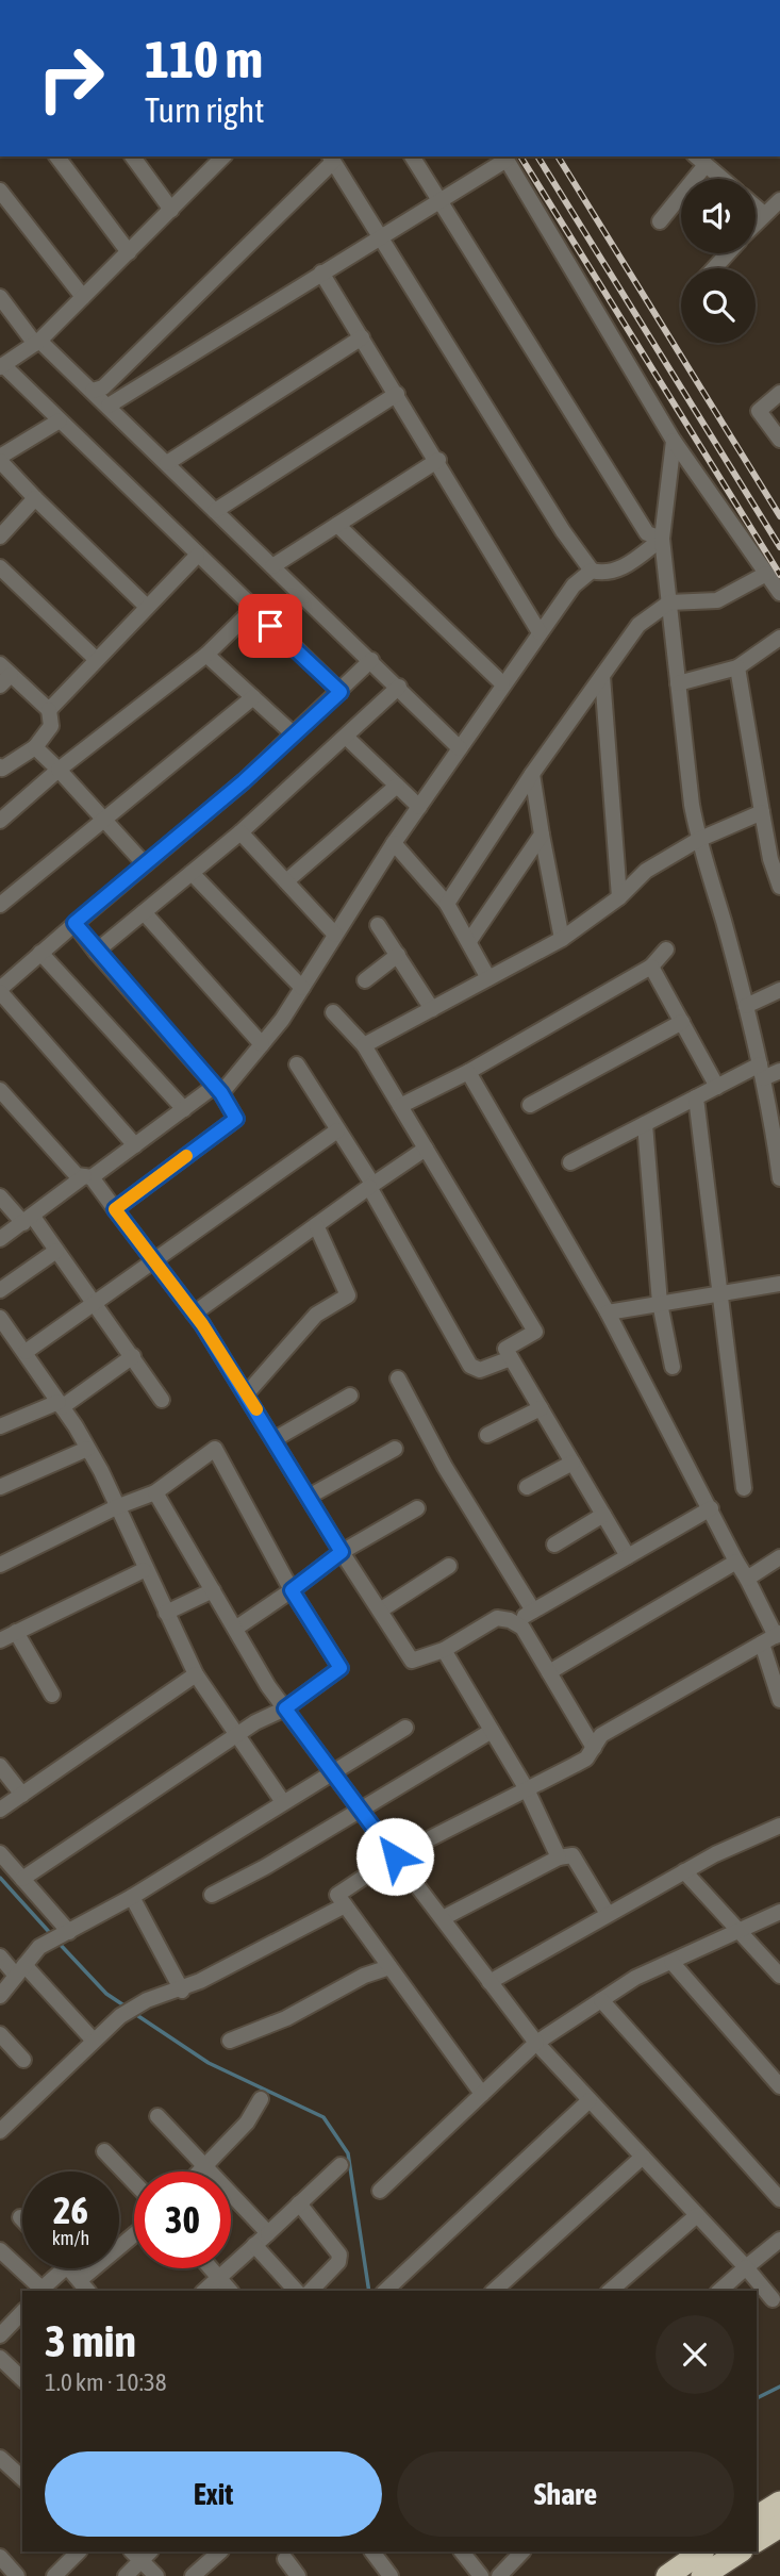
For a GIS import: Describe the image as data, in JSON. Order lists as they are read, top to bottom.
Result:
{
  "page": {
    "turn": ["110 m", "Turn right"],
    "speed": "26 km/h",
    "limit": "30",
    "heading": ["3 min", "1.0 km · 10:38"],
    "buttons": ["Exit", "Share"]
  }
}
